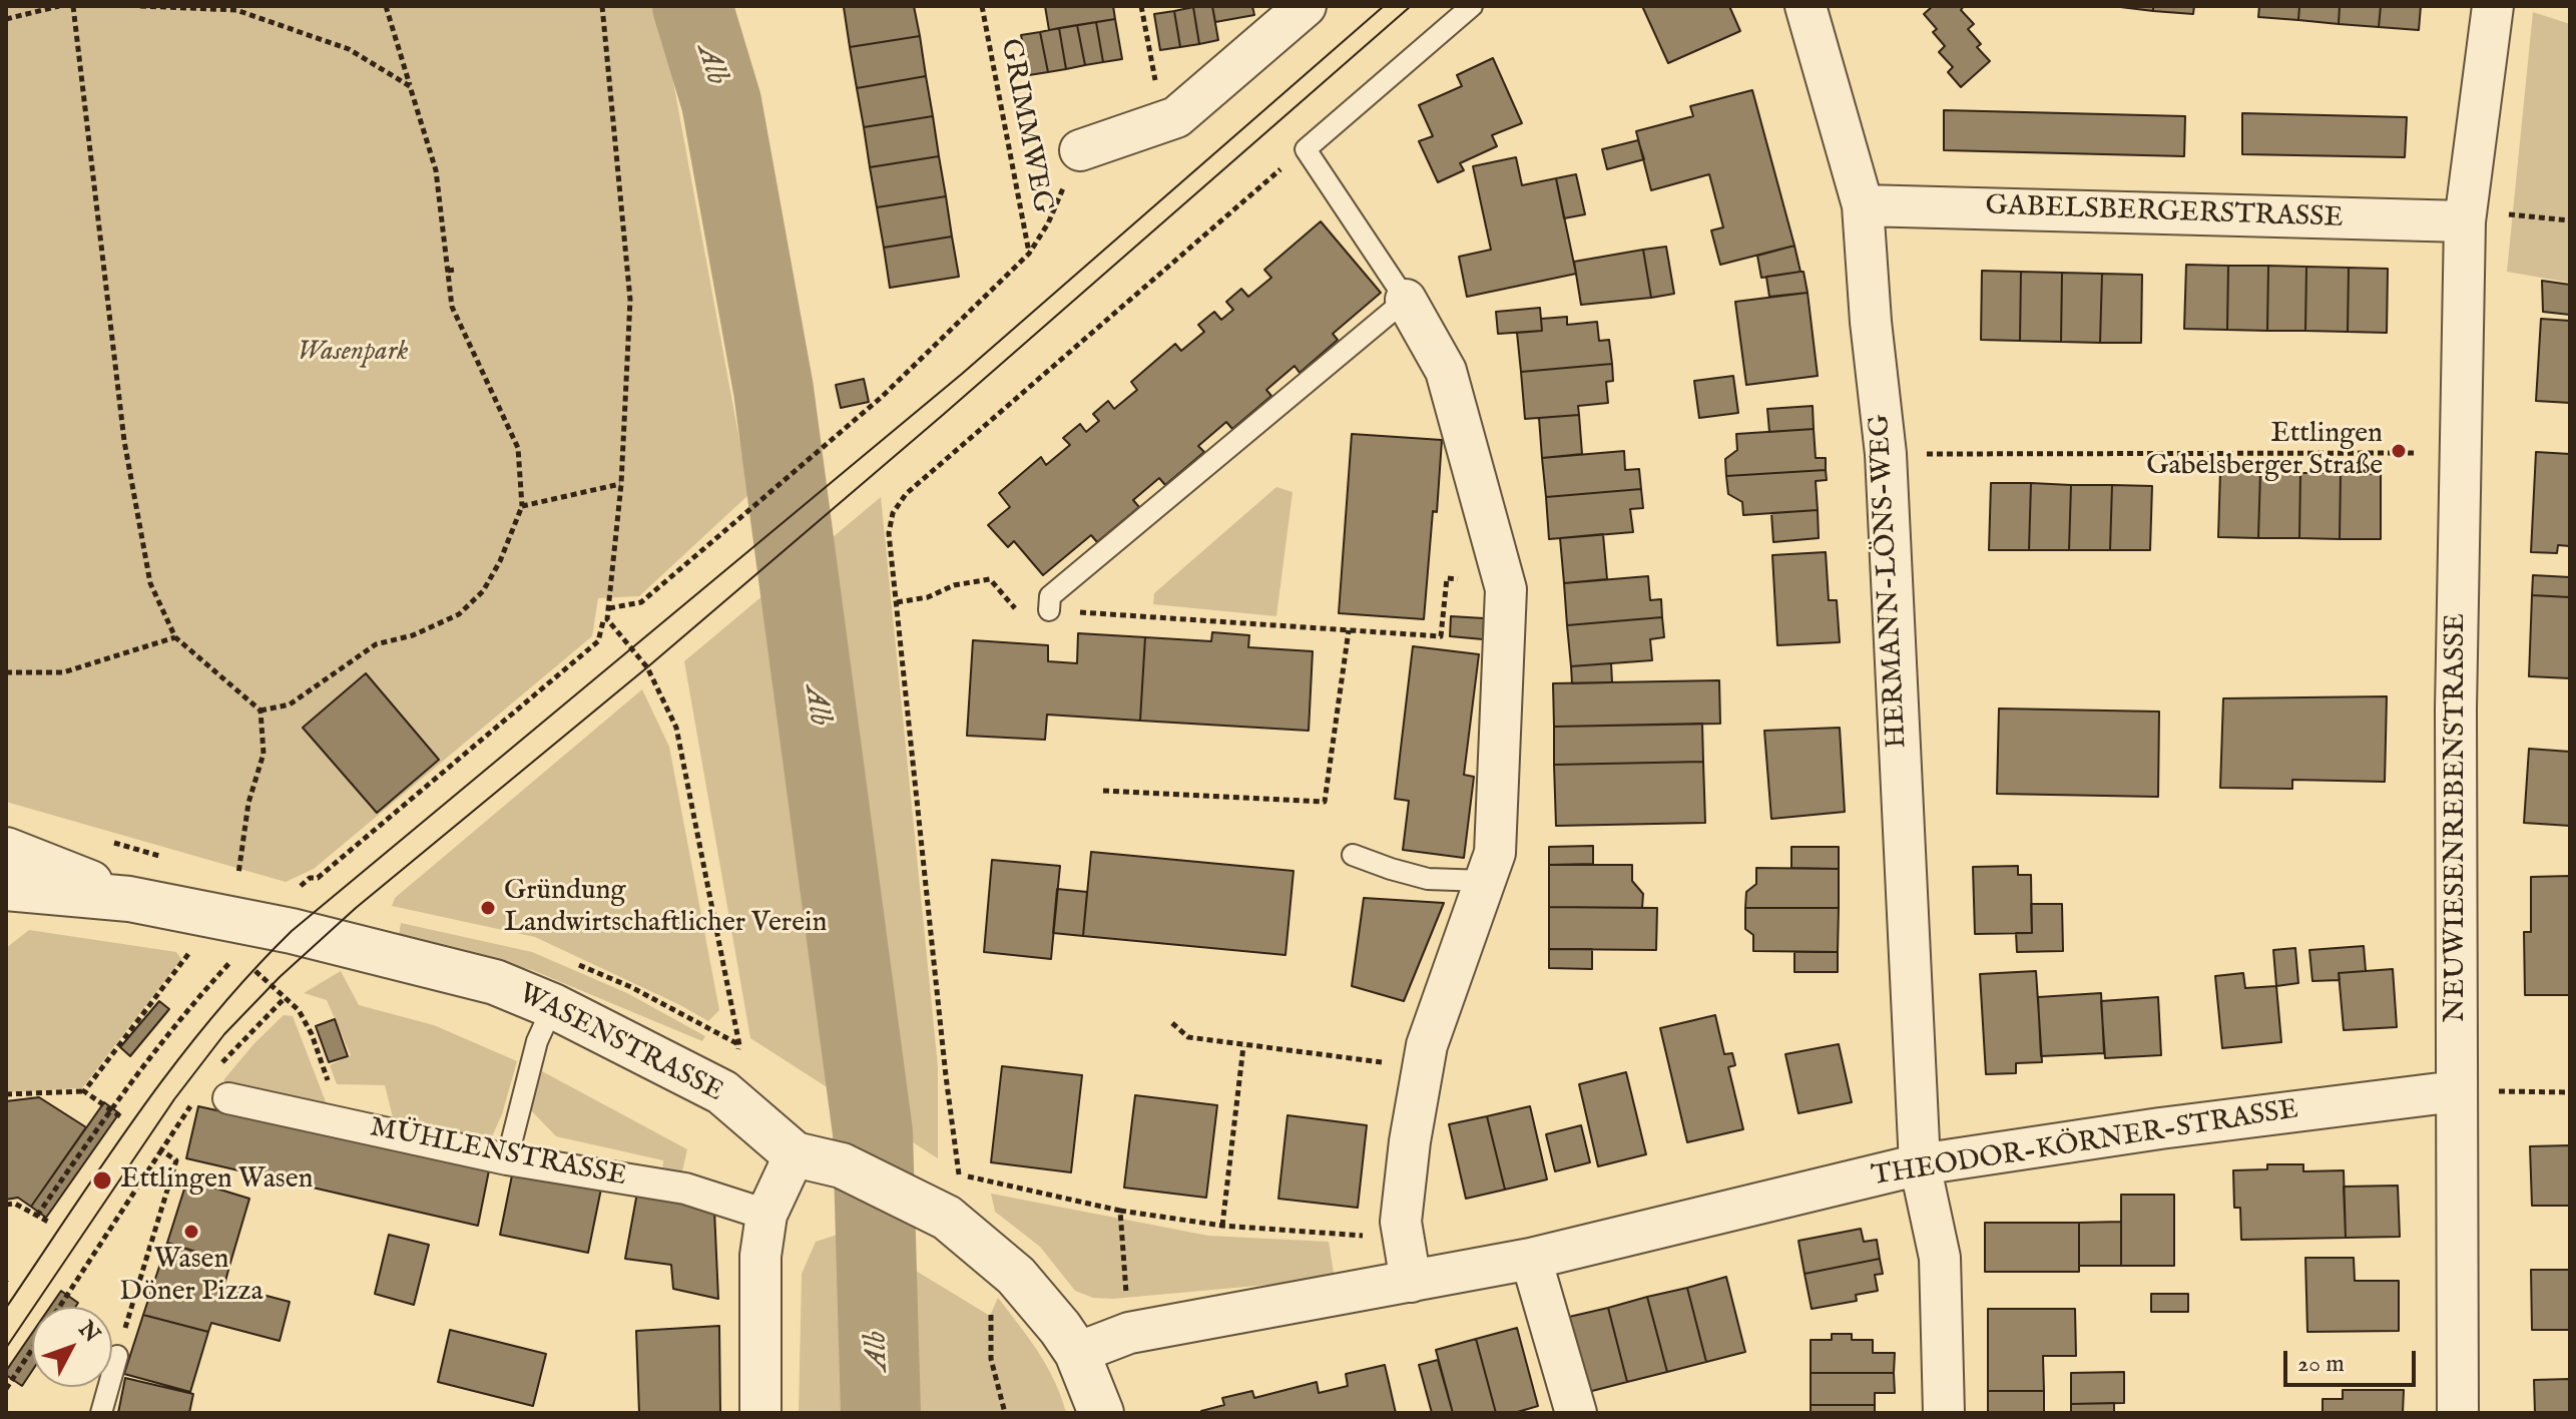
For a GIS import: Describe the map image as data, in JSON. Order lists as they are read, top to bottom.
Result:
{
  "streets": {
    "street": [
      "GABELSBERGERSTRASSE",
      "HERMANN-LÖNS-WEG",
      "NEUWIESENREBENSTRASSE",
      "WASENSTRASSE",
      "THEODOR-KÖRNER-STRASSE",
      "MÜHLENSTRASSE"
    ],
    "path": ["GRIMMWEG"]
  },
  "crossings": [
    ["GABELSBERGERSTRASSE", "HERMANN-LÖNS-WEG"],
    ["GABELSBERGERSTRASSE", "NEUWIESENREBENSTRASSE"],
    ["HERMANN-LÖNS-WEG", "THEODOR-KÖRNER-STRASSE"],
    ["NEUWIESENREBENSTRASSE", "THEODOR-KÖRNER-STRASSE"],
    ["WASENSTRASSE", "THEODOR-KÖRNER-STRASSE"]
  ],
  "water": ["Alb"],
  "parks": ["Wasenpark"],
  "places": [
    "Ettlingen Gabelsberger Straße",
    "Gründung Landwirtschaftlicher Verein",
    "Ettlingen Wasen",
    "Wasen Döner Pizza"
  ],
  "scale_bar": "20 m",
  "north": "top right"
}
